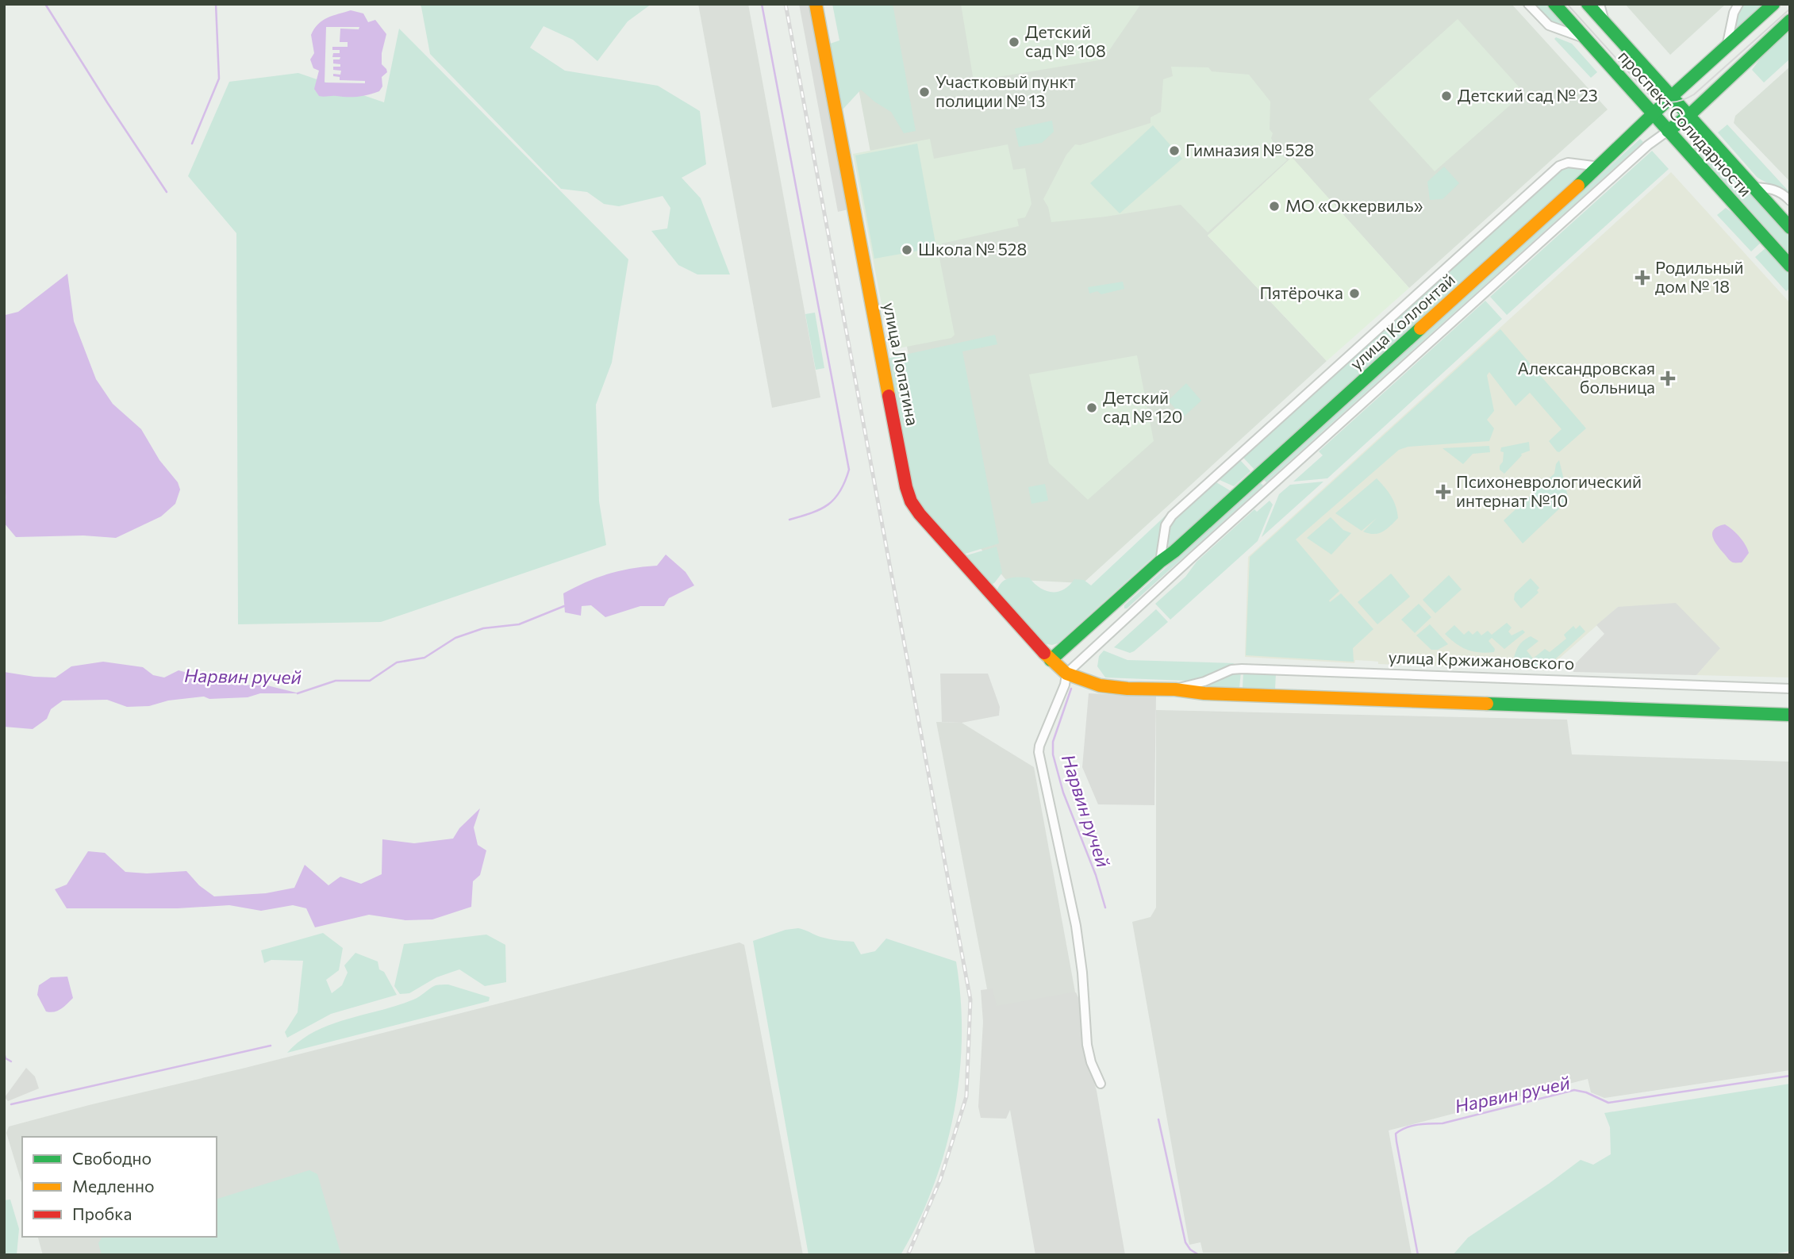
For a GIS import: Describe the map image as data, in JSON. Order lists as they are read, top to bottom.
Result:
{
  "streets": {
    "street": [
      "проспект Солидарности",
      "улица Коллонтай",
      "улица Лопатина",
      "улица Кржижановского"
    ]
  },
  "crossings": [
    ["проспект Солидарности", "улица Коллонтай"],
    ["улица Коллонтай", "улица Лопатина"]
  ],
  "water": ["Нарвин ручей"],
  "places": {
    "other": [
      "Детский сад № 108",
      "Участковый пункт полиции № 13",
      "Детский сад № 23",
      "Гимназия № 528",
      "МО «Оккервиль»",
      "Школа № 528",
      "Пятёрочка",
      "Детский сад № 120"
    ],
    "health": ["Родильный дом № 18", "Александровская больница", "Психоневрологический интернат №10"]
  },
  "legend": ["Свободно", "Медленно", "Пробка"]
}
